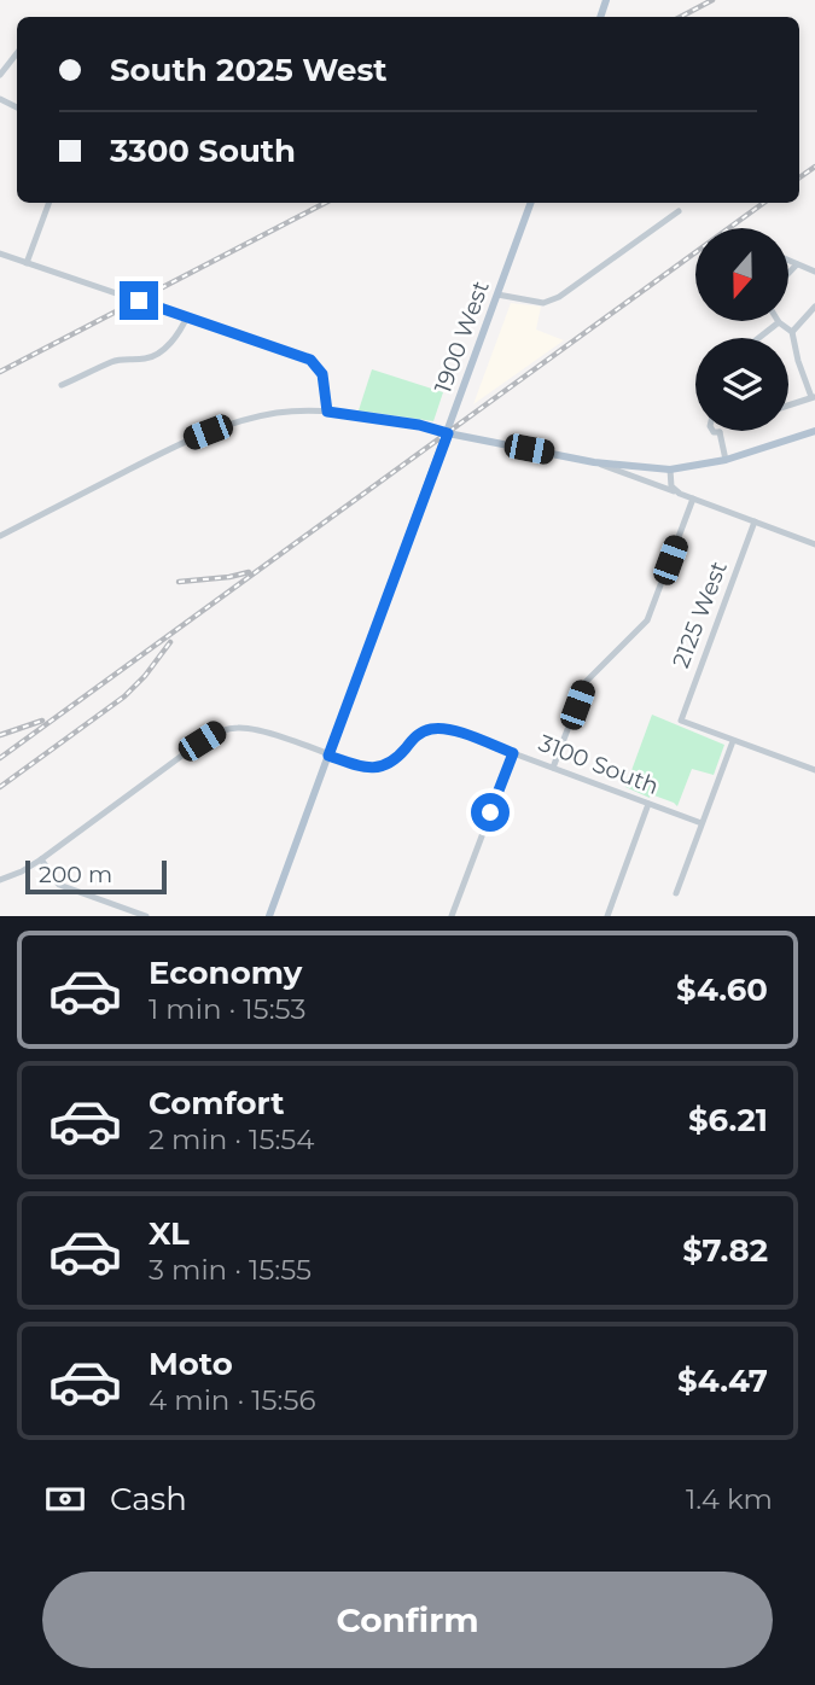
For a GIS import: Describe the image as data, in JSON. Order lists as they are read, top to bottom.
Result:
{
  "streets": {
    "main road": ["1900 West"],
    "street": ["2125 West", "3100 South"]
  },
  "crossings": [
    ["1900 West", "3100 South"]
  ],
  "scale_bar": "200 m",
  "north": "bottom",
  "page": {
    "banner": ["South 2025 West", "3300 South"],
    "scale": "200 m",
    "list": [
      {
        "name": "Economy",
        "note": "1 min · 15:53",
        "value": "$4.60"
      },
      {
        "name": "Comfort",
        "note": "2 min · 15:54",
        "value": "$6.21"
      },
      {
        "name": "XL",
        "note": "3 min · 15:55",
        "value": "$7.82"
      },
      {
        "name": "Moto",
        "note": "4 min · 15:56",
        "value": "$4.47"
      }
    ],
    "pay": ["Cash", "1.4 km"],
    "buttons": "Confirm"
  }
}
